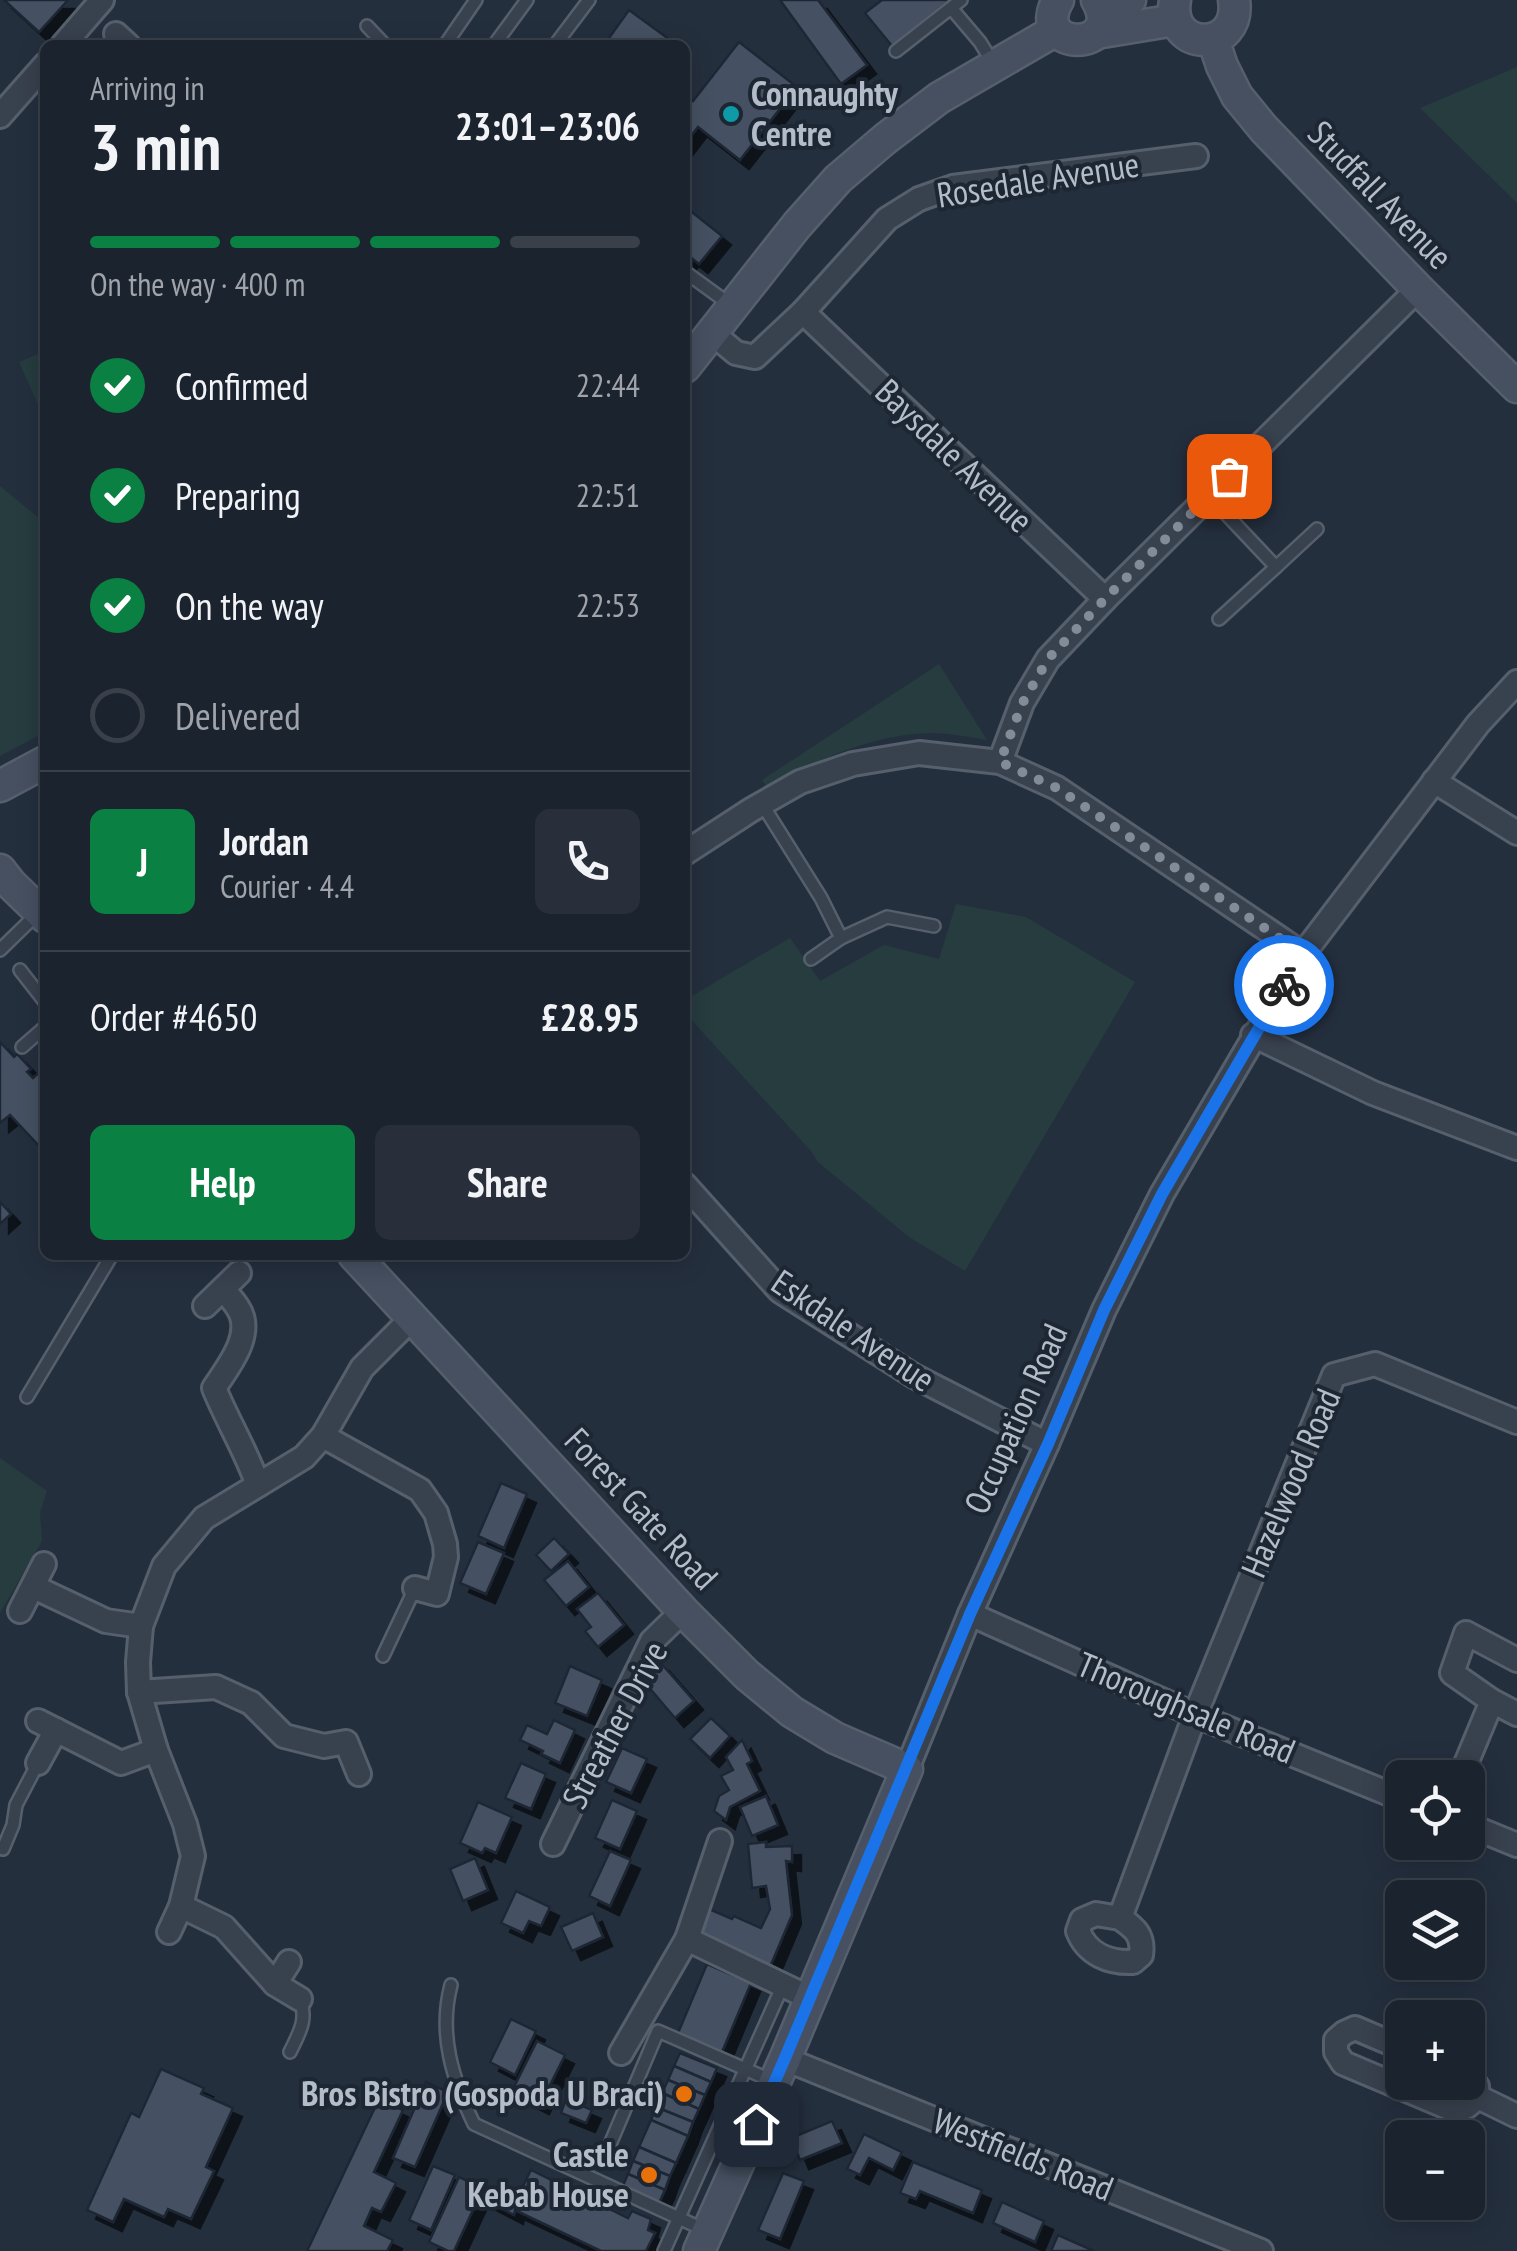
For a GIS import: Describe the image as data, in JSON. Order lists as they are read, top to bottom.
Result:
{
  "streets": {
    "street": [
      "Rosedale Avenue",
      "Studfall Avenue",
      "Baysdale Avenue",
      "Eskdale Avenue",
      "Occupation Road",
      "Hazelwood Road",
      "Forest Gate Road",
      "Thoroughsale Road",
      "Streather Drive",
      "Westfields Road"
    ]
  },
  "crossings": [
    ["Rosedale Avenue", "Baysdale Avenue"],
    ["Eskdale Avenue", "Occupation Road"],
    ["Occupation Road", "Forest Gate Road"],
    ["Occupation Road", "Thoroughsale Road"],
    ["Occupation Road", "Westfields Road"],
    ["Hazelwood Road", "Thoroughsale Road"],
    ["Forest Gate Road", "Streather Drive"]
  ],
  "places": ["Connaughty Centre", "Bros Bistro (Gospoda U Braci)", "Castle Kebab House"],
  "page": {
    "heading": ["3 min", "Arriving in", "23:01–23:06"],
    "panel": [
      "Jordan",
      "Courier · 4.4",
      "Order #4650",
      "£28.95"
    ],
    "bar": "On the way · 400 m",
    "list": [
      ["Confirmed", "22:44"],
      ["Preparing", "22:51"],
      ["On the way", "22:53"],
      "Delivered"
    ],
    "round": "J",
    "buttons": ["Help", "Share"],
    "map_buttons": ["+", "−"]
  }
}
